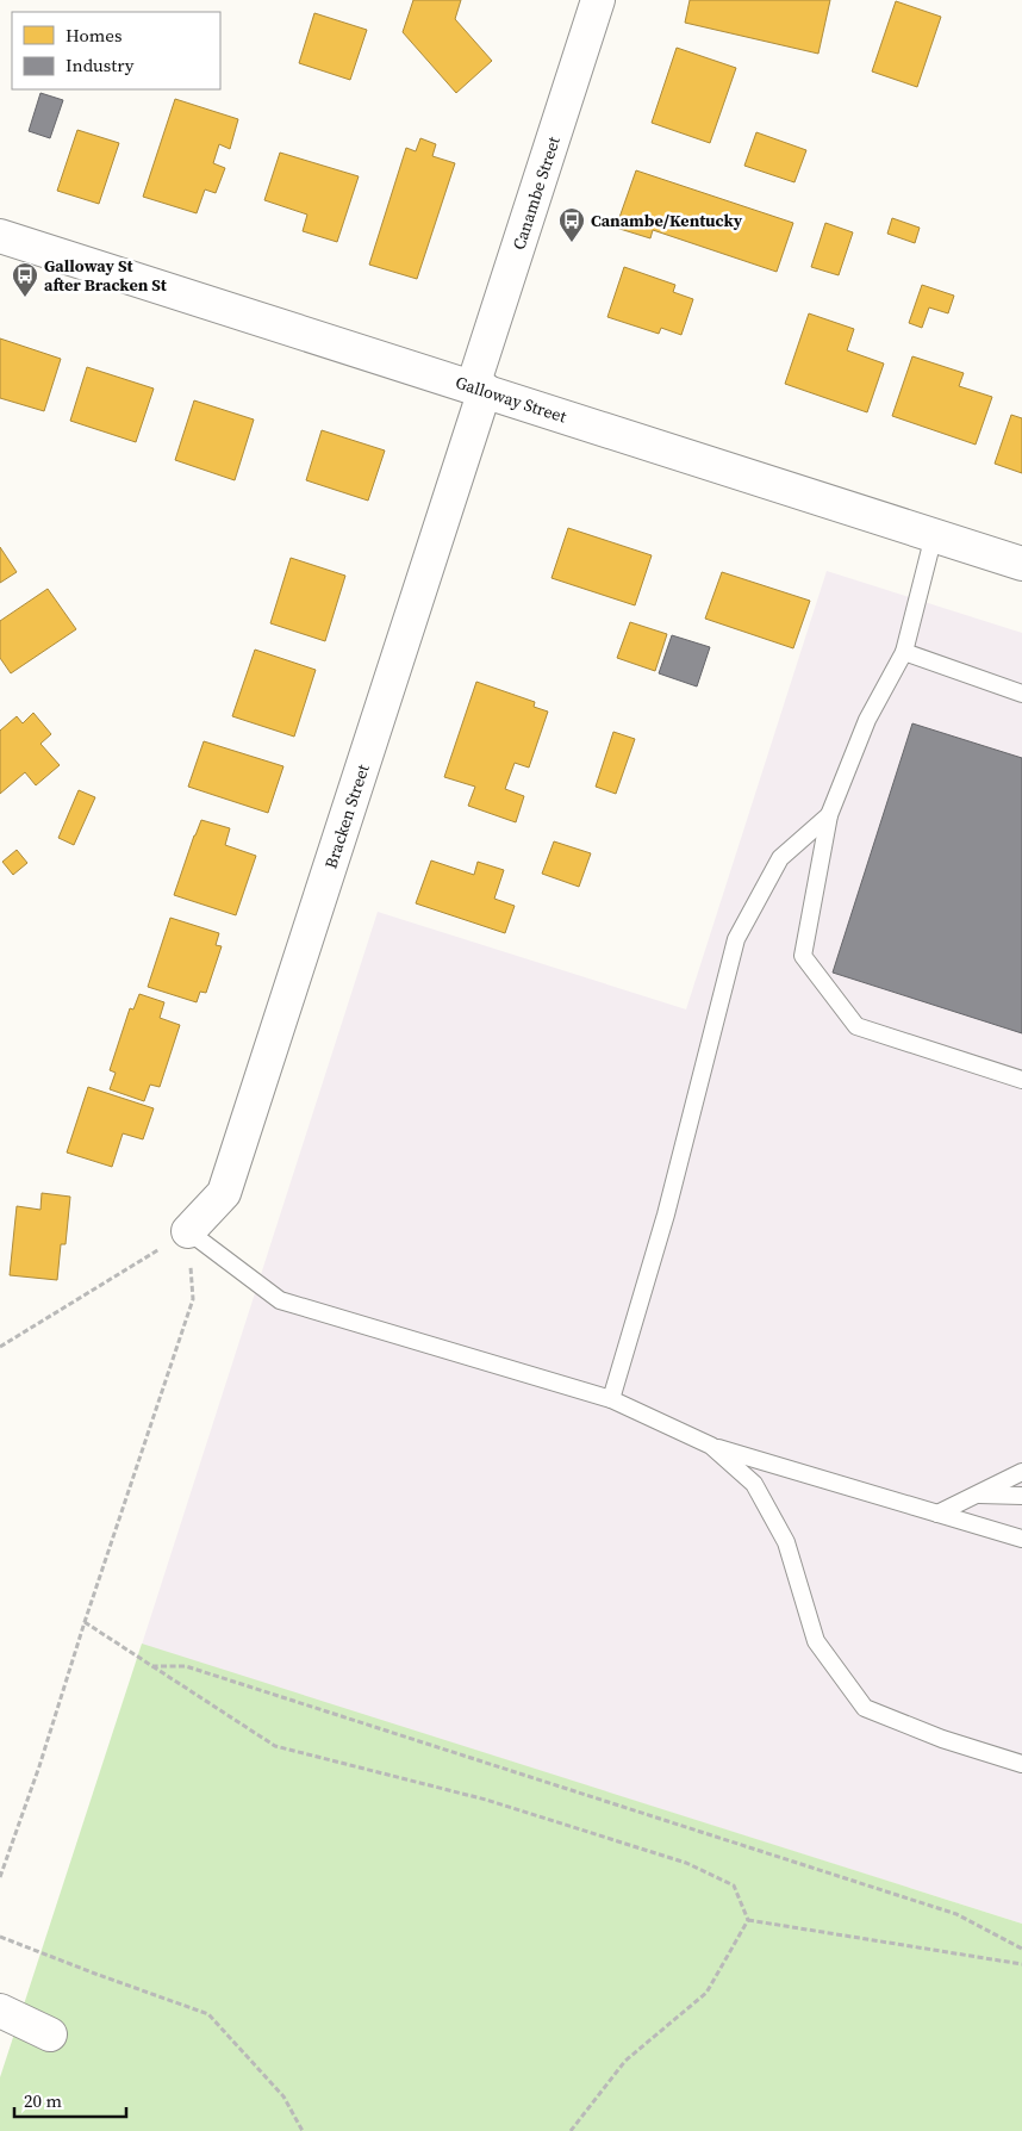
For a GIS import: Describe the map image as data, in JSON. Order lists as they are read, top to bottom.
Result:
{
  "streets": {
    "street": ["Canambe Street", "Galloway Street", "Bracken Street"]
  },
  "crossings": [
    ["Canambe Street", "Galloway Street"],
    ["Canambe Street", "Bracken Street"],
    ["Galloway Street", "Bracken Street"]
  ],
  "places": {
    "bus stop": ["Canambe/Kentucky", "Galloway St after Bracken St"]
  },
  "legend": ["Homes", "Industry"],
  "scale_bar": "20 m"
}
